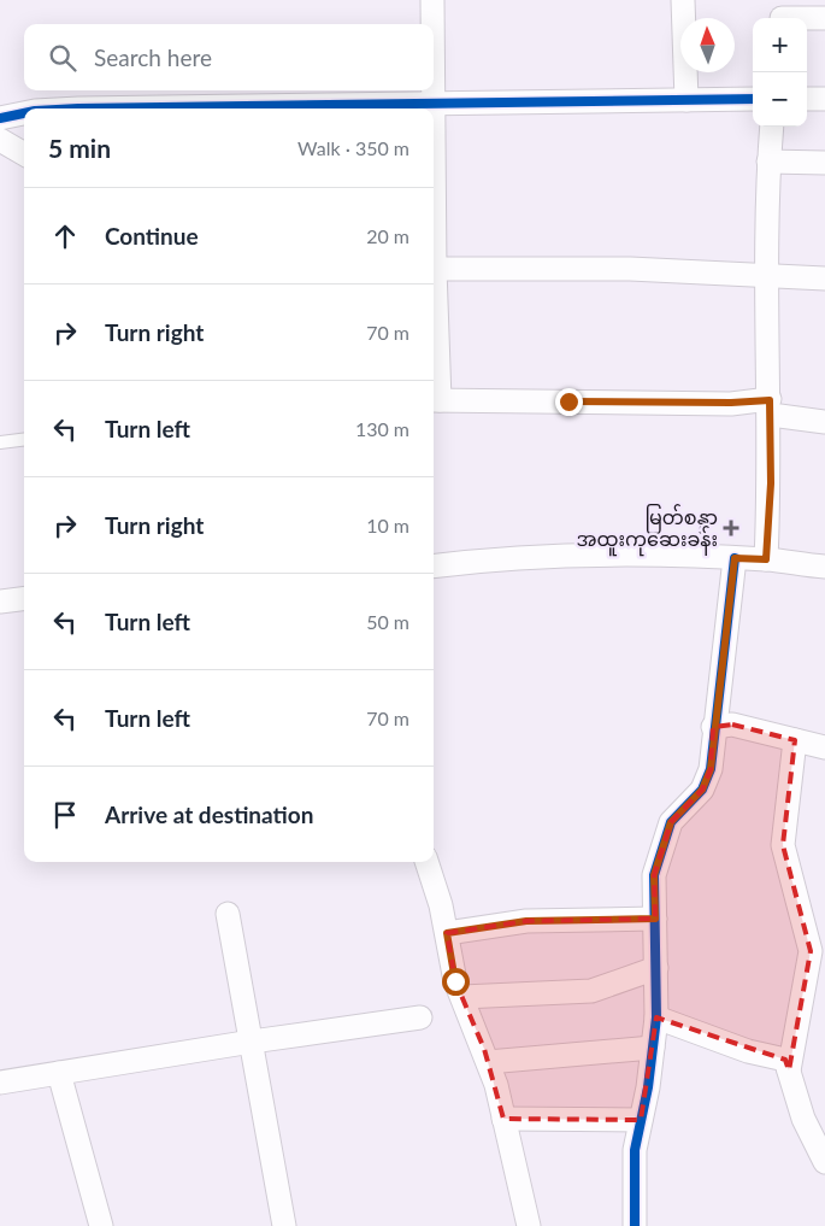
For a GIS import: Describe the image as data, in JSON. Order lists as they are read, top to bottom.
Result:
{
  "places": {
    "health": ["မြတ်စန္ဒာ အထူးကုဆေးခန်း"]
  },
  "north": "top",
  "page": {
    "map_buttons": ["+", "−"],
    "search": "Search here",
    "heading": ["5 min", "Walk · 350 m"],
    "list": [
      ["Continue", "20 m"],
      ["Turn right", "70 m"],
      ["Turn left", "130 m"],
      ["Turn right", "10 m"],
      ["Turn left", "50 m"],
      ["Turn left", "70 m"],
      "Arrive at destination"
    ]
  }
}
